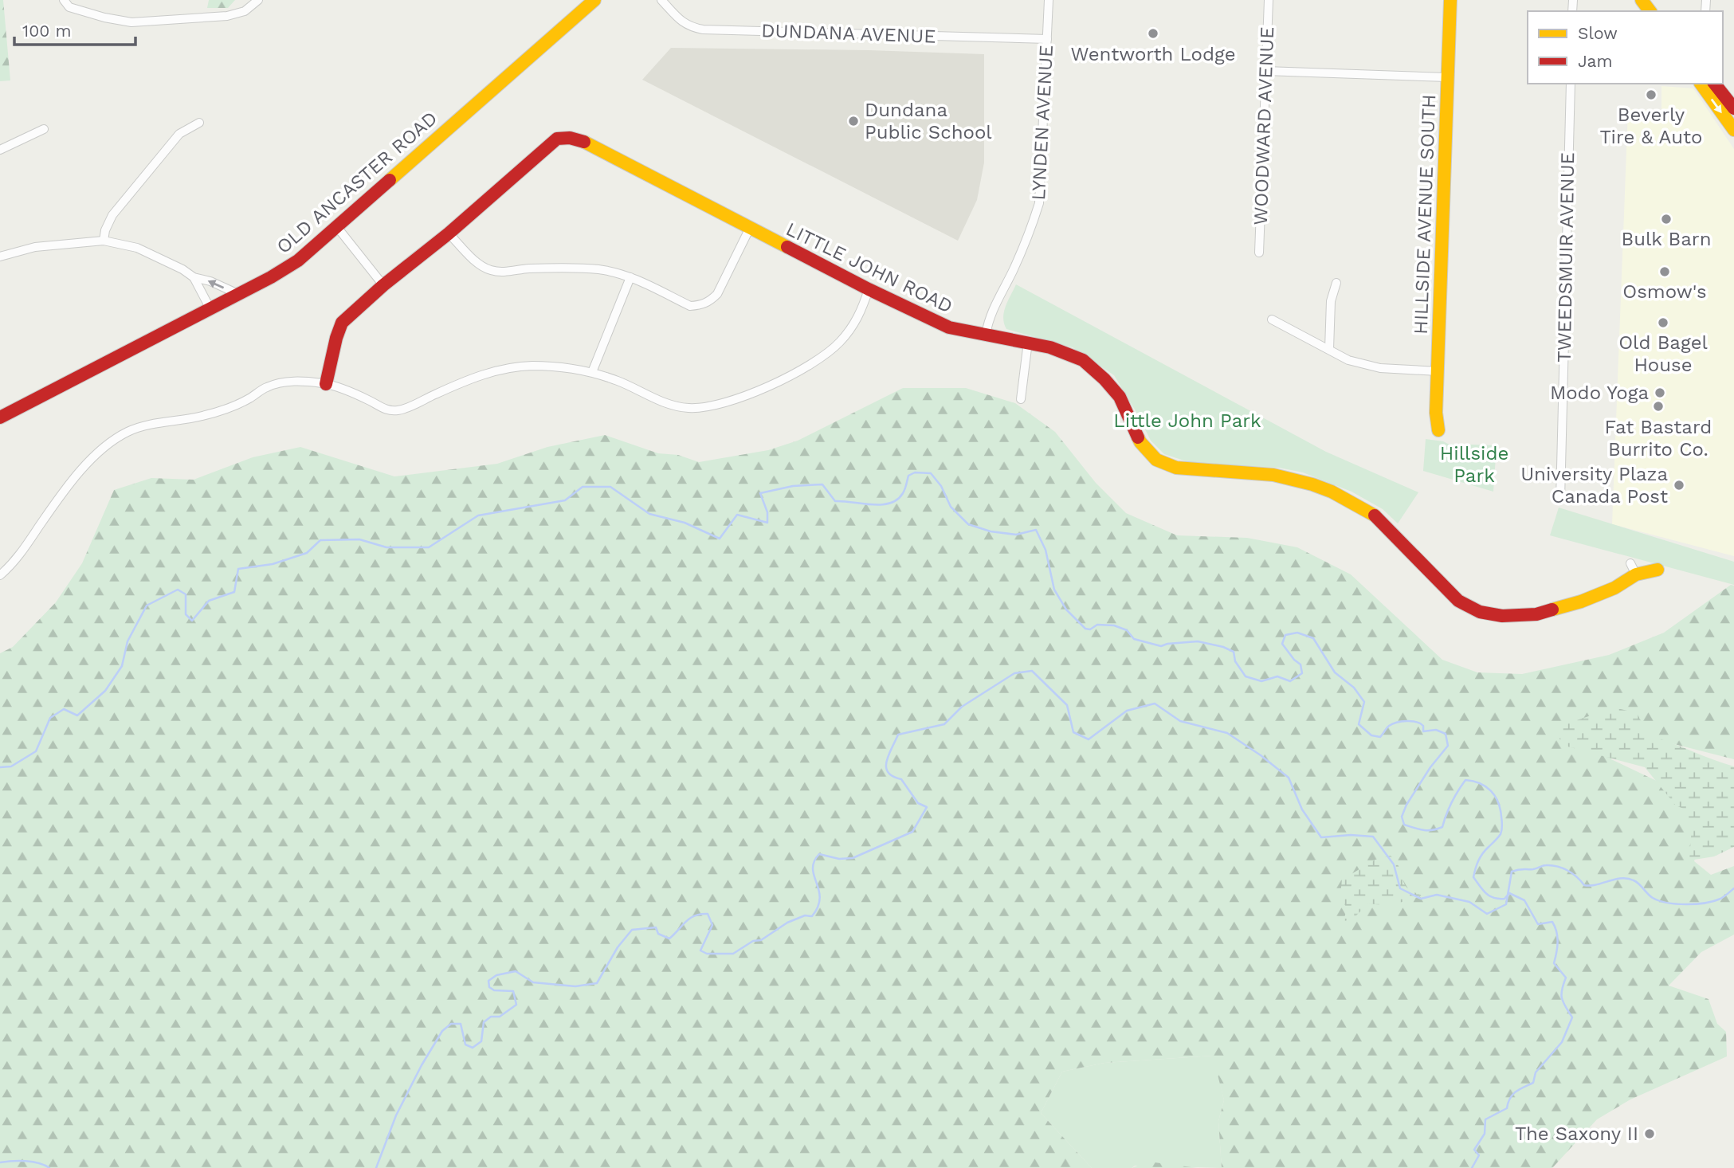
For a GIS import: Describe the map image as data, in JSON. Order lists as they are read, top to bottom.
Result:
{
  "streets": {
    "street": [
      "DUNDANA AVENUE",
      "LYNDEN AVENUE",
      "WOODWARD AVENUE",
      "OLD ANCASTER ROAD",
      "HILLSIDE AVENUE SOUTH",
      "TWEEDSMUIR AVENUE",
      "LITTLE JOHN ROAD"
    ]
  },
  "crossings": [
    ["DUNDANA AVENUE", "LYNDEN AVENUE"],
    ["LYNDEN AVENUE", "LITTLE JOHN ROAD"]
  ],
  "parks": ["Little John Park", "Hillside Park"],
  "places": [
    "Wentworth Lodge",
    "Beverly Tire & Auto",
    "Dundana Public School",
    "Bulk Barn",
    "Osmow's",
    "Old Bagel House",
    "Modo Yoga",
    "Fat Bastard Burrito Co.",
    "University Plaza Canada Post",
    "The Saxony II"
  ],
  "legend": ["Slow", "Jam"],
  "scale_bar": "100 m"
}
